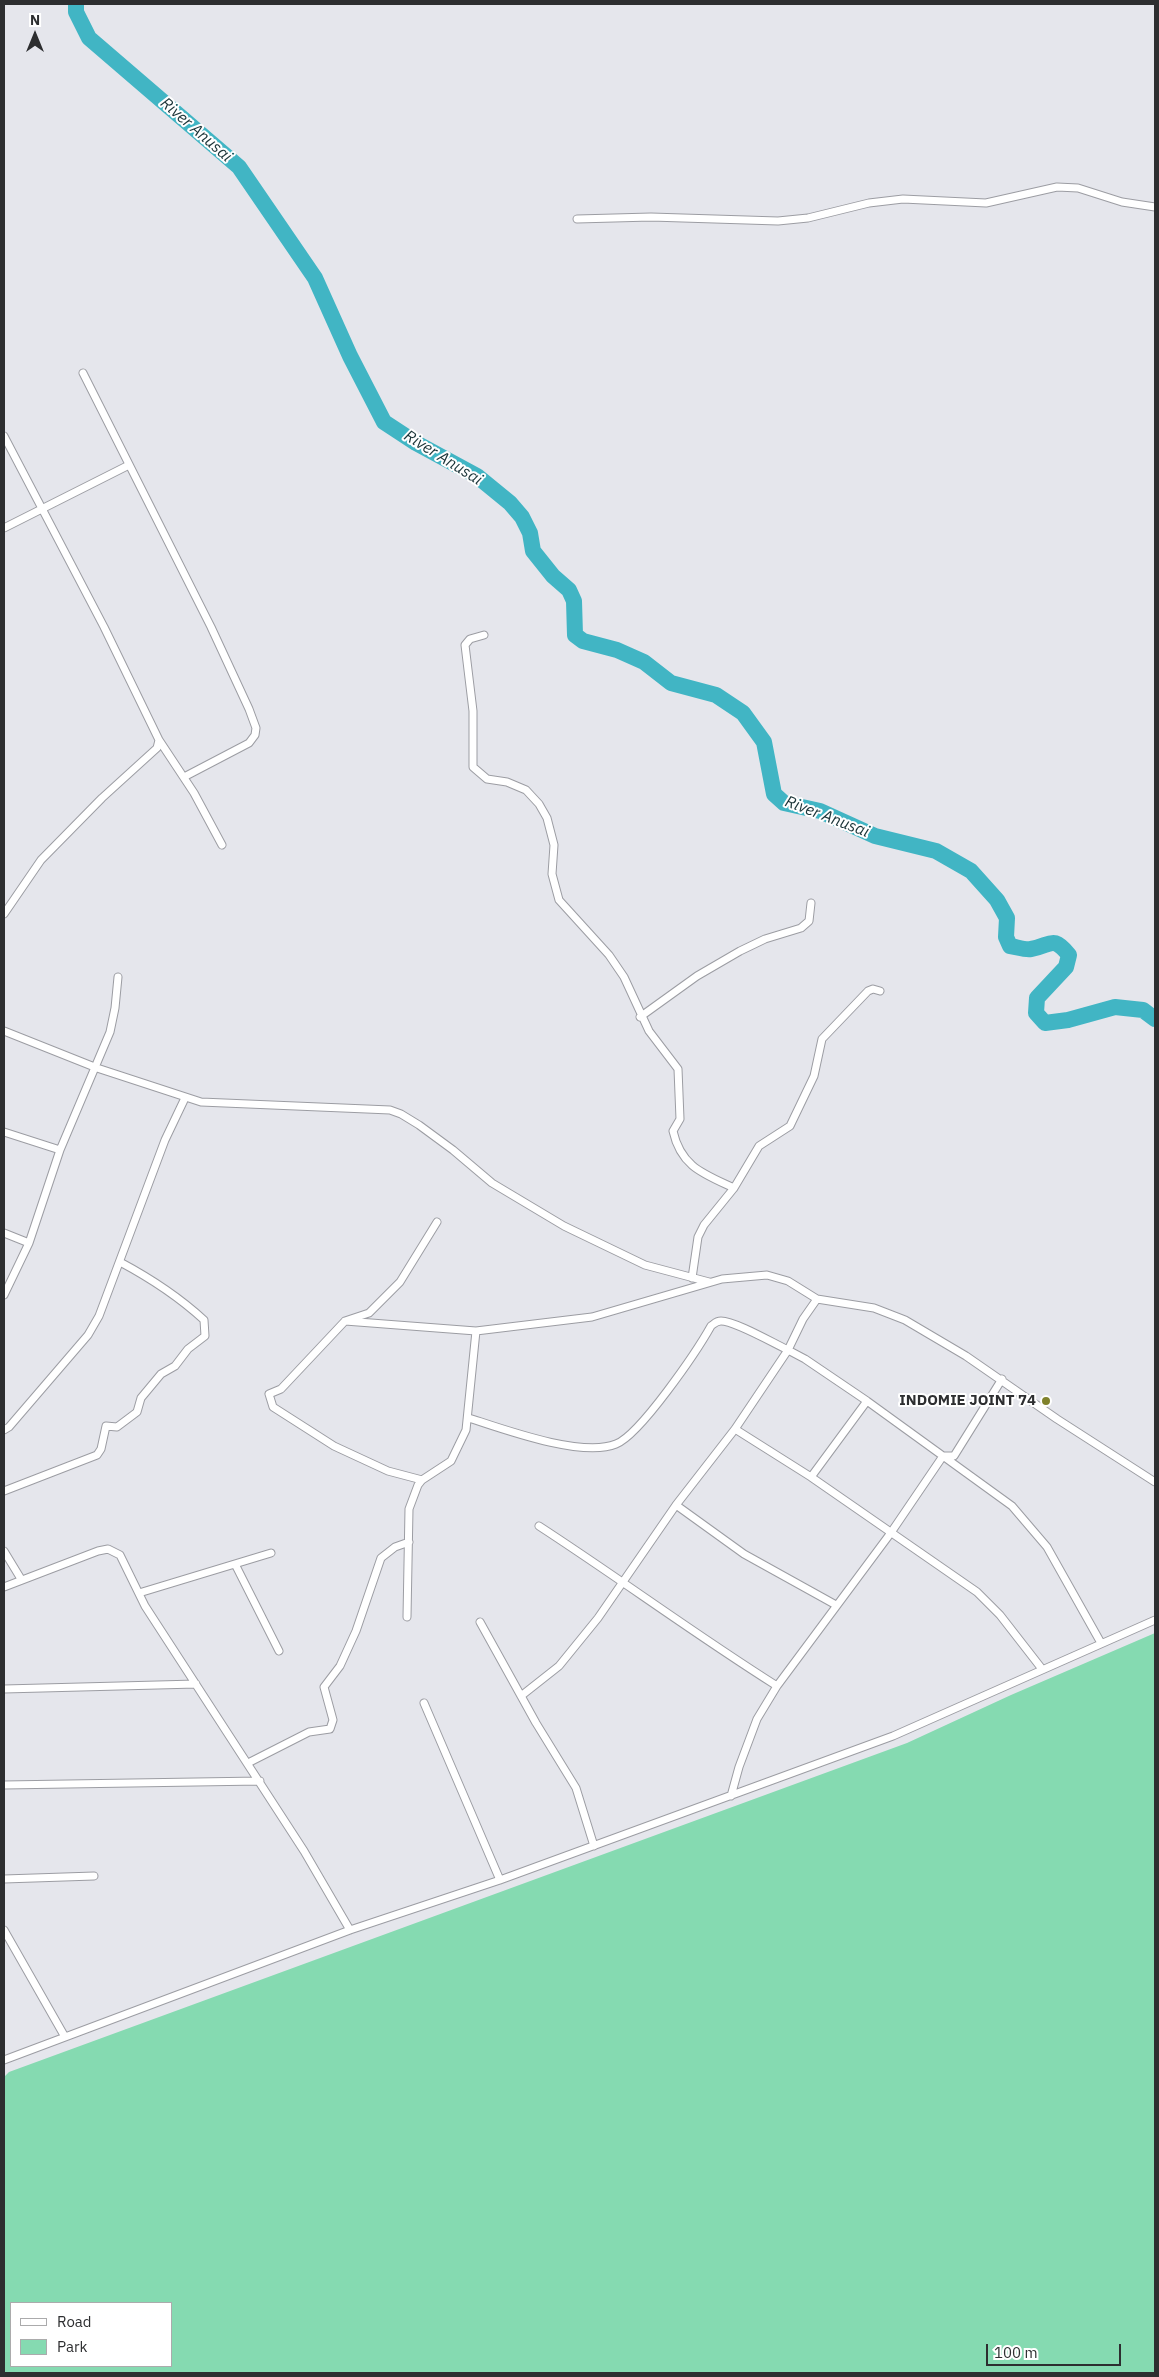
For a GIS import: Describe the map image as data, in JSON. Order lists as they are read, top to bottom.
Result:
{
  "water": ["River Anusai"],
  "places": ["INDOMIE JOINT 74"],
  "legend": ["Road", "Park"],
  "scale_bar": "100 m",
  "north": "top"
}
